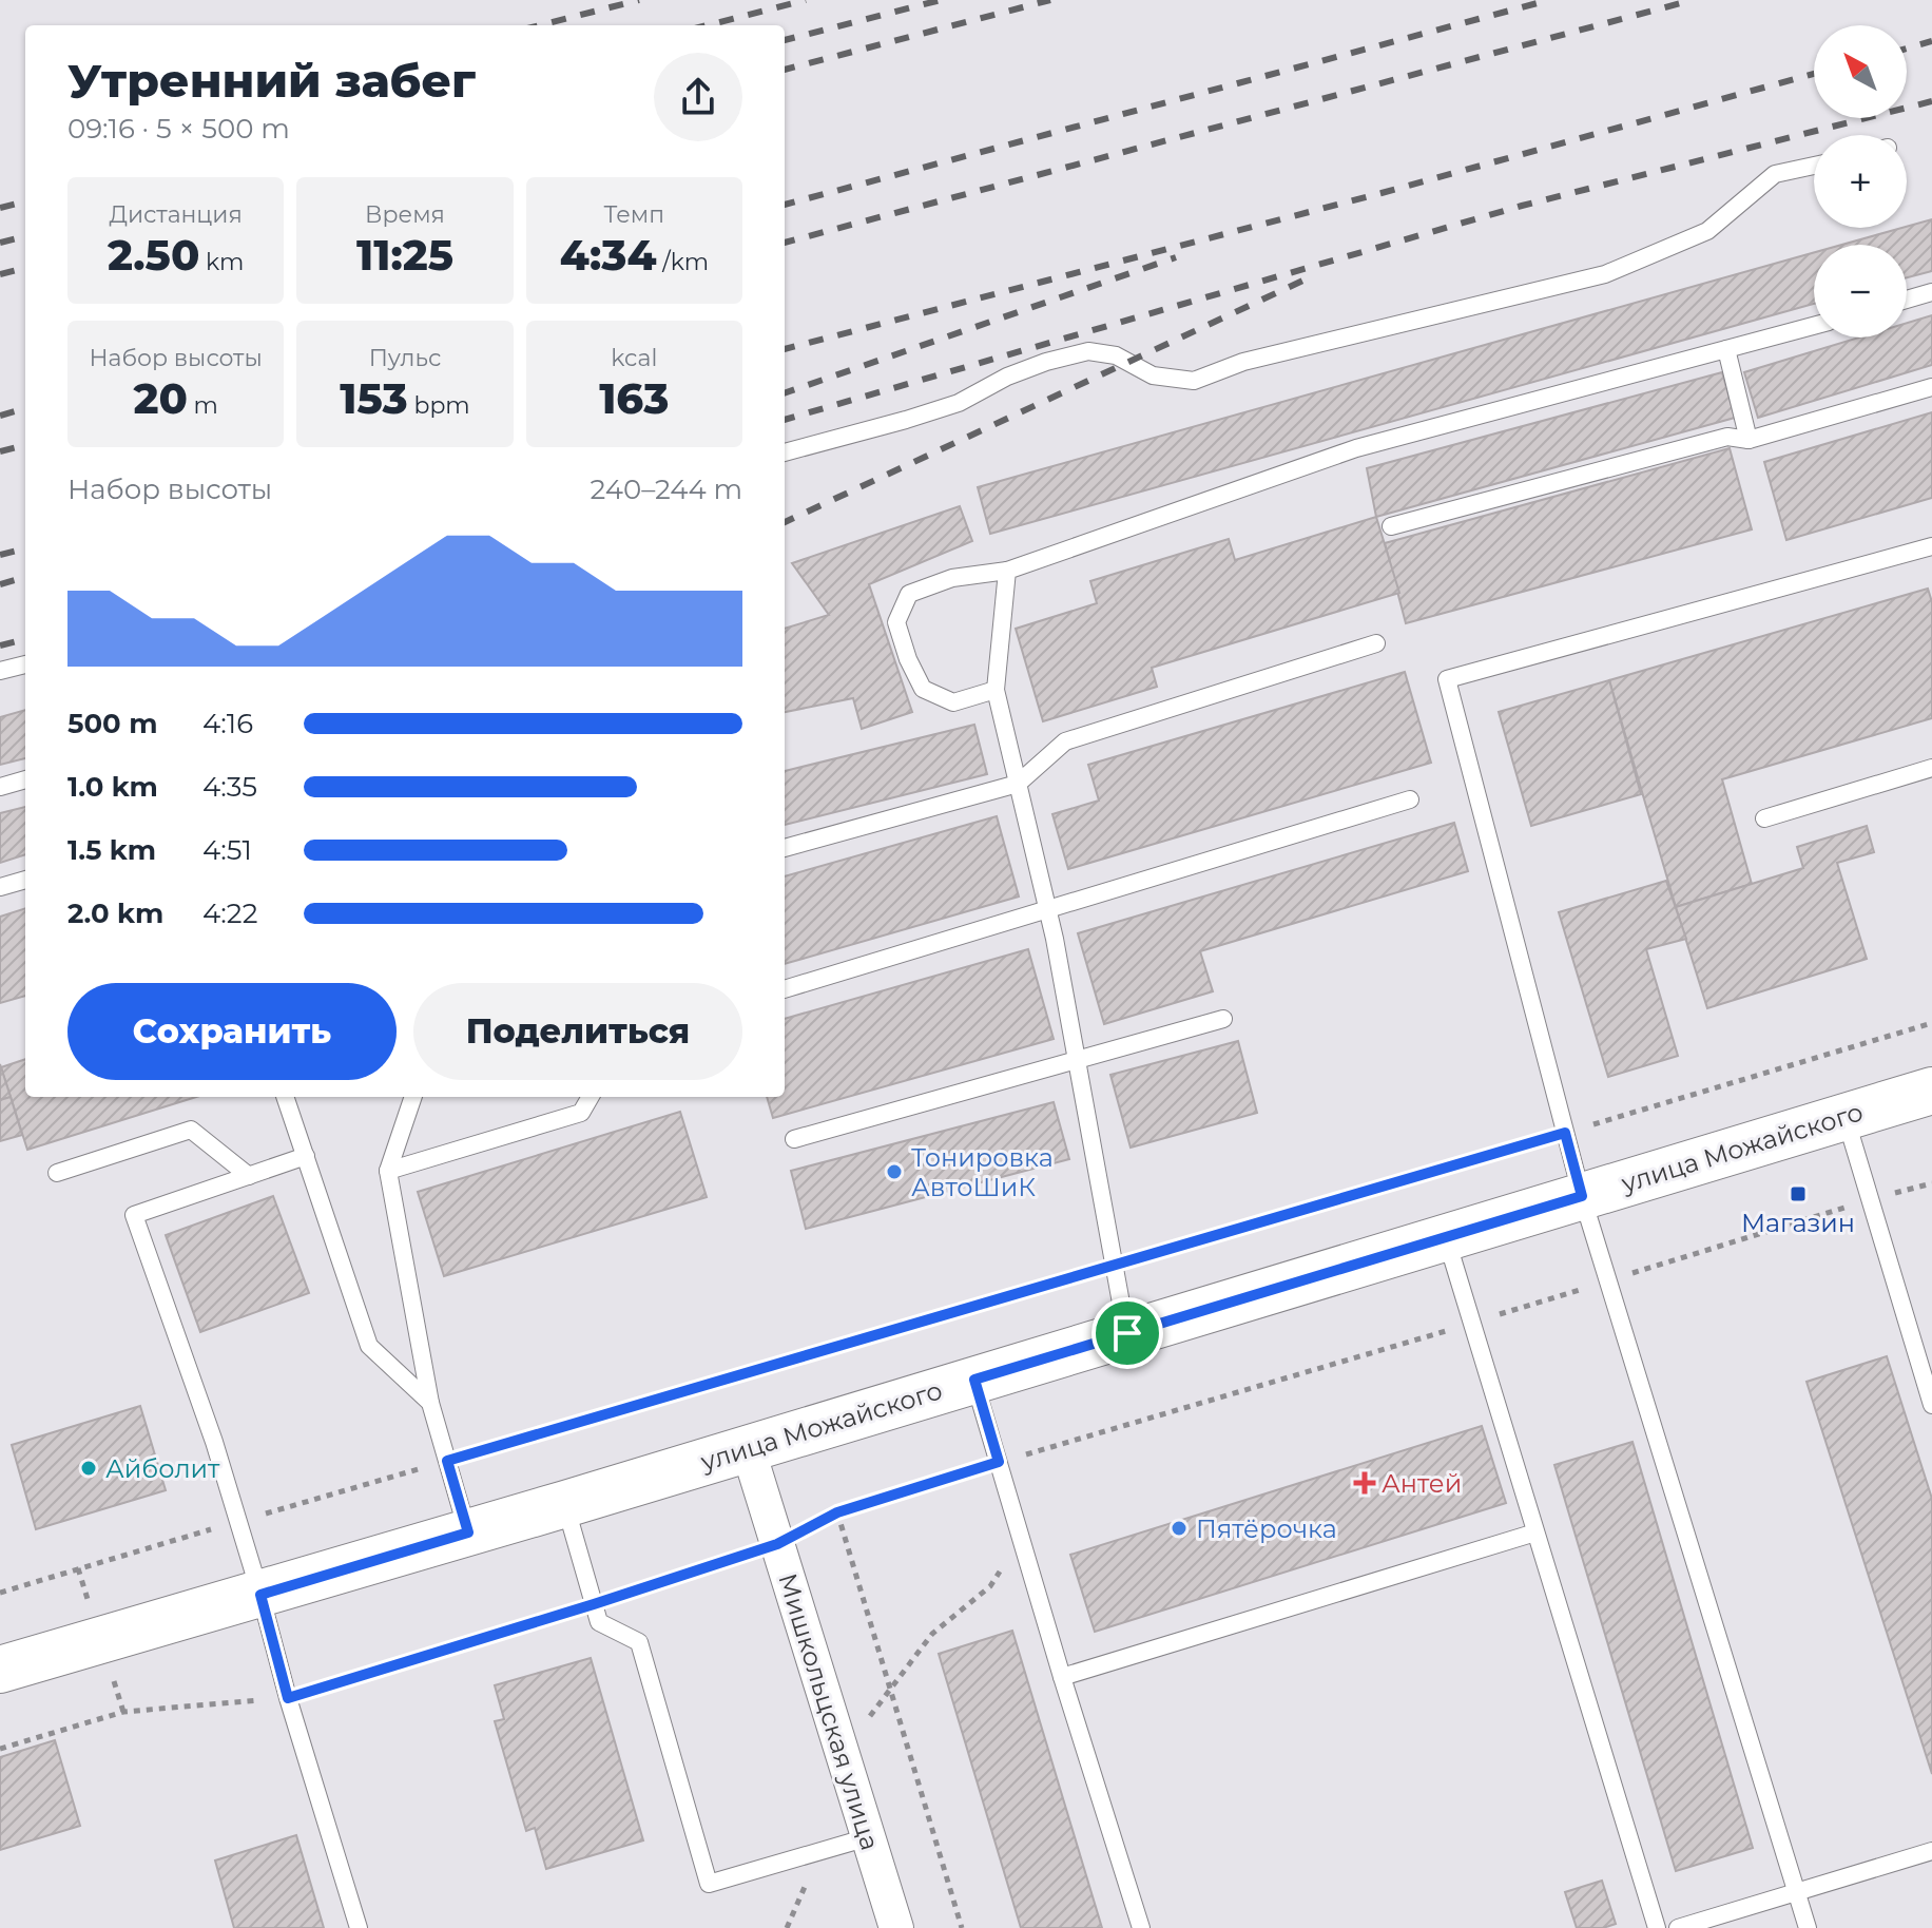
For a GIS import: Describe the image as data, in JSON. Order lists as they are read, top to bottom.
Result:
{
  "streets": {
    "main road": ["улица Можайского"],
    "street": ["Мишкольцская улица"]
  },
  "crossings": [
    ["улица Можайского", "Мишкольцская улица"]
  ],
  "places": {
    "other": ["Тонировка АвтоШиК", "Айболит", "Пятёрочка"],
    "transit": ["Магазин"],
    "health": ["Антей"]
  },
  "north": "top left",
  "page": {
    "map_buttons": ["+", "−"],
    "heading": ["Утренний забег", "09:16 · 5 × 500 m"],
    "stats": [
      ["Дистанция", "2.50 km"],
      ["Время", "11:25"],
      ["Темп", "4:34 /km"],
      ["Набор высоты", "20 m"],
      ["Пульс", "153 bpm"],
      ["kcal", "163"]
    ],
    "chart": ["Набор высоты", "240–244 m"],
    "list": [
      {
        "name": "500 m",
        "note": "4:16"
      },
      {
        "name": "1.0 km",
        "note": "4:35"
      },
      {
        "name": "1.5 km",
        "note": "4:51"
      },
      {
        "name": "2.0 km",
        "note": "4:22"
      }
    ],
    "buttons": ["Сохранить", "Поделиться"]
  }
}
